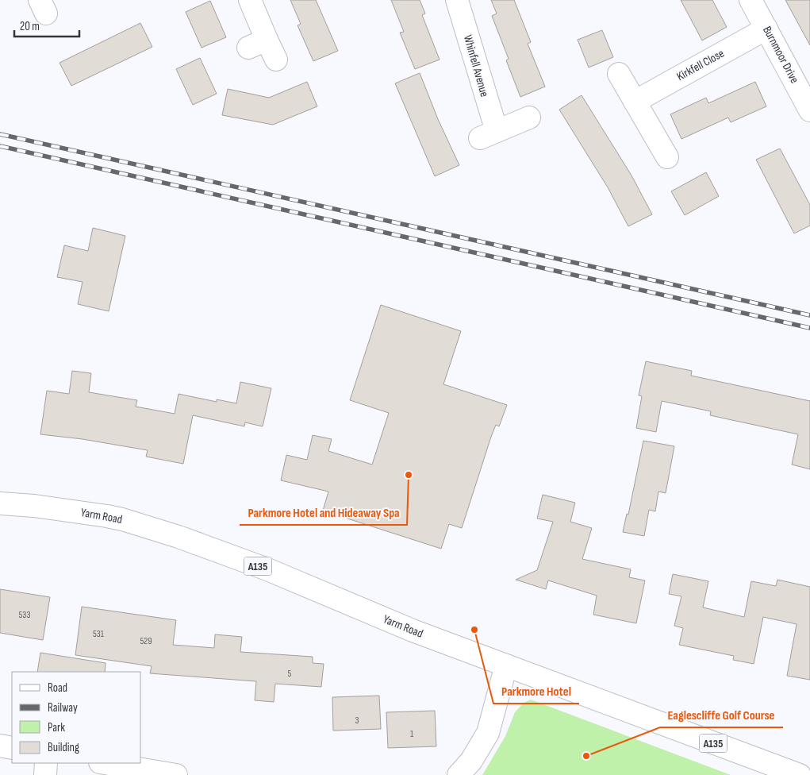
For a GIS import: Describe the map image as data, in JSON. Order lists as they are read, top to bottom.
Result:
{
  "streets": {
    "street": [
      "Burnmoor Drive",
      "Kirkfell Close",
      "Whinfell Avenue",
      "Yarm Road",
      "A135"
    ]
  },
  "crossings": [
    ["Burnmoor Drive", "Kirkfell Close"]
  ],
  "places": ["Parkmore Hotel and Hideaway Spa", "Parkmore Hotel", "Eaglescliffe Golf Course"],
  "house_numbers": [
    "533",
    "531",
    "529",
    "5",
    "3",
    "1"
  ],
  "legend": [
    "Road",
    "Railway",
    "Park",
    "Building"
  ],
  "scale_bar": "20 m"
}
